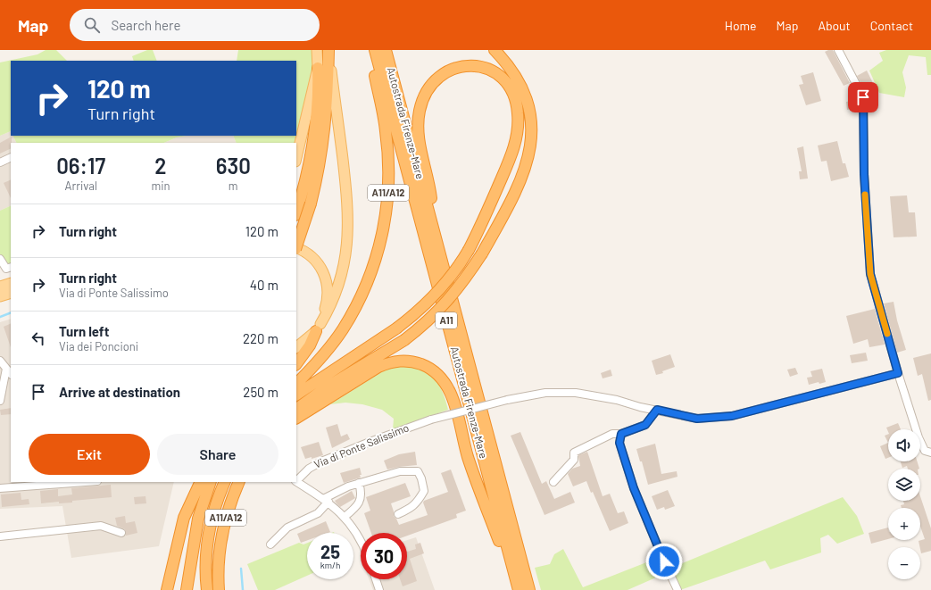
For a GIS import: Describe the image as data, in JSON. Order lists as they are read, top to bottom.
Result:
{
  "streets": {
    "highway": ["Autostrada Firenze-Mare", "A11/A12", "A11"],
    "street": ["Via di Ponte Salissimo"]
  },
  "page": {
    "header": "Map",
    "search": "Search here",
    "nav": [
      "Home",
      "Map",
      "About",
      "Contact"
    ],
    "turn": ["120 m", "Turn right"],
    "eta": [
      "06:17",
      "Arrival",
      "2",
      "min",
      "630",
      "m"
    ],
    "list": [
      {
        "name": "Turn right",
        "value": "120 m"
      },
      {
        "name": "Turn right",
        "note": "Via di Ponte Salissimo",
        "value": "40 m"
      },
      {
        "name": "Turn left",
        "note": "Via dei Poncioni",
        "value": "220 m"
      },
      {
        "name": "Arrive at destination",
        "value": "250 m"
      }
    ],
    "buttons": ["Exit", "Share"],
    "map_buttons": ["+", "−"],
    "speed": "25 km/h",
    "limit": "30"
  }
}
